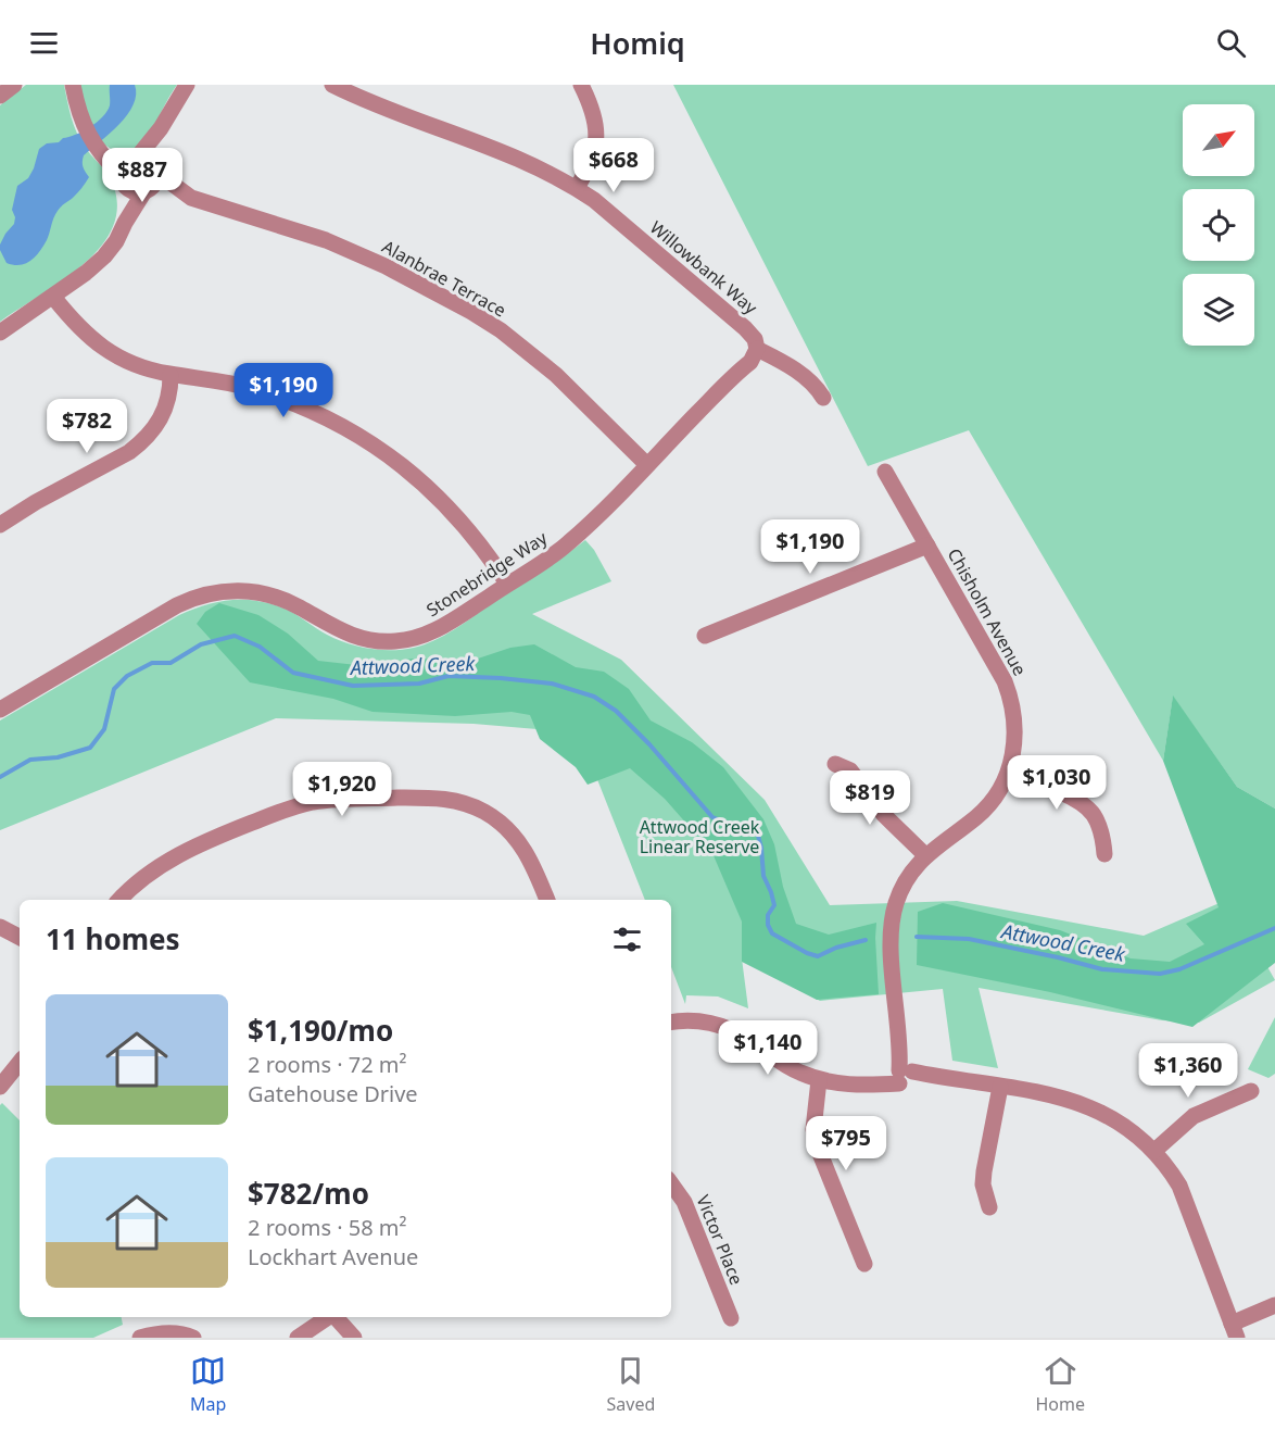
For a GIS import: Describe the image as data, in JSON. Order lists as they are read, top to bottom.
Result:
{
  "streets": {
    "street": [
      "Willowbank Way",
      "Alanbrae Terrace",
      "Stonebridge Way",
      "Chisholm Avenue",
      "Victor Place"
    ]
  },
  "crossings": [
    ["Willowbank Way", "Stonebridge Way"],
    ["Alanbrae Terrace", "Stonebridge Way"]
  ],
  "water": ["Attwood Creek"],
  "parks": ["Attwood Creek Linear Reserve"],
  "north": "top right",
  "page": {
    "header": "Homiq",
    "price": [
      "$668",
      "$887",
      "$1,190",
      "$782",
      "$1,190",
      "$1,030",
      "$1,920",
      "$819",
      "$1,140",
      "$1,360",
      "$795"
    ],
    "heading": "11 homes",
    "list": [
      {
        "name": "$1,190/mo",
        "note": "2 rooms · 72 m² · Gatehouse Drive"
      },
      {
        "name": "$782/mo",
        "note": "2 rooms · 58 m² · Lockhart Avenue"
      }
    ],
    "tabs": ["Map", "Saved", "Home"]
  }
}
